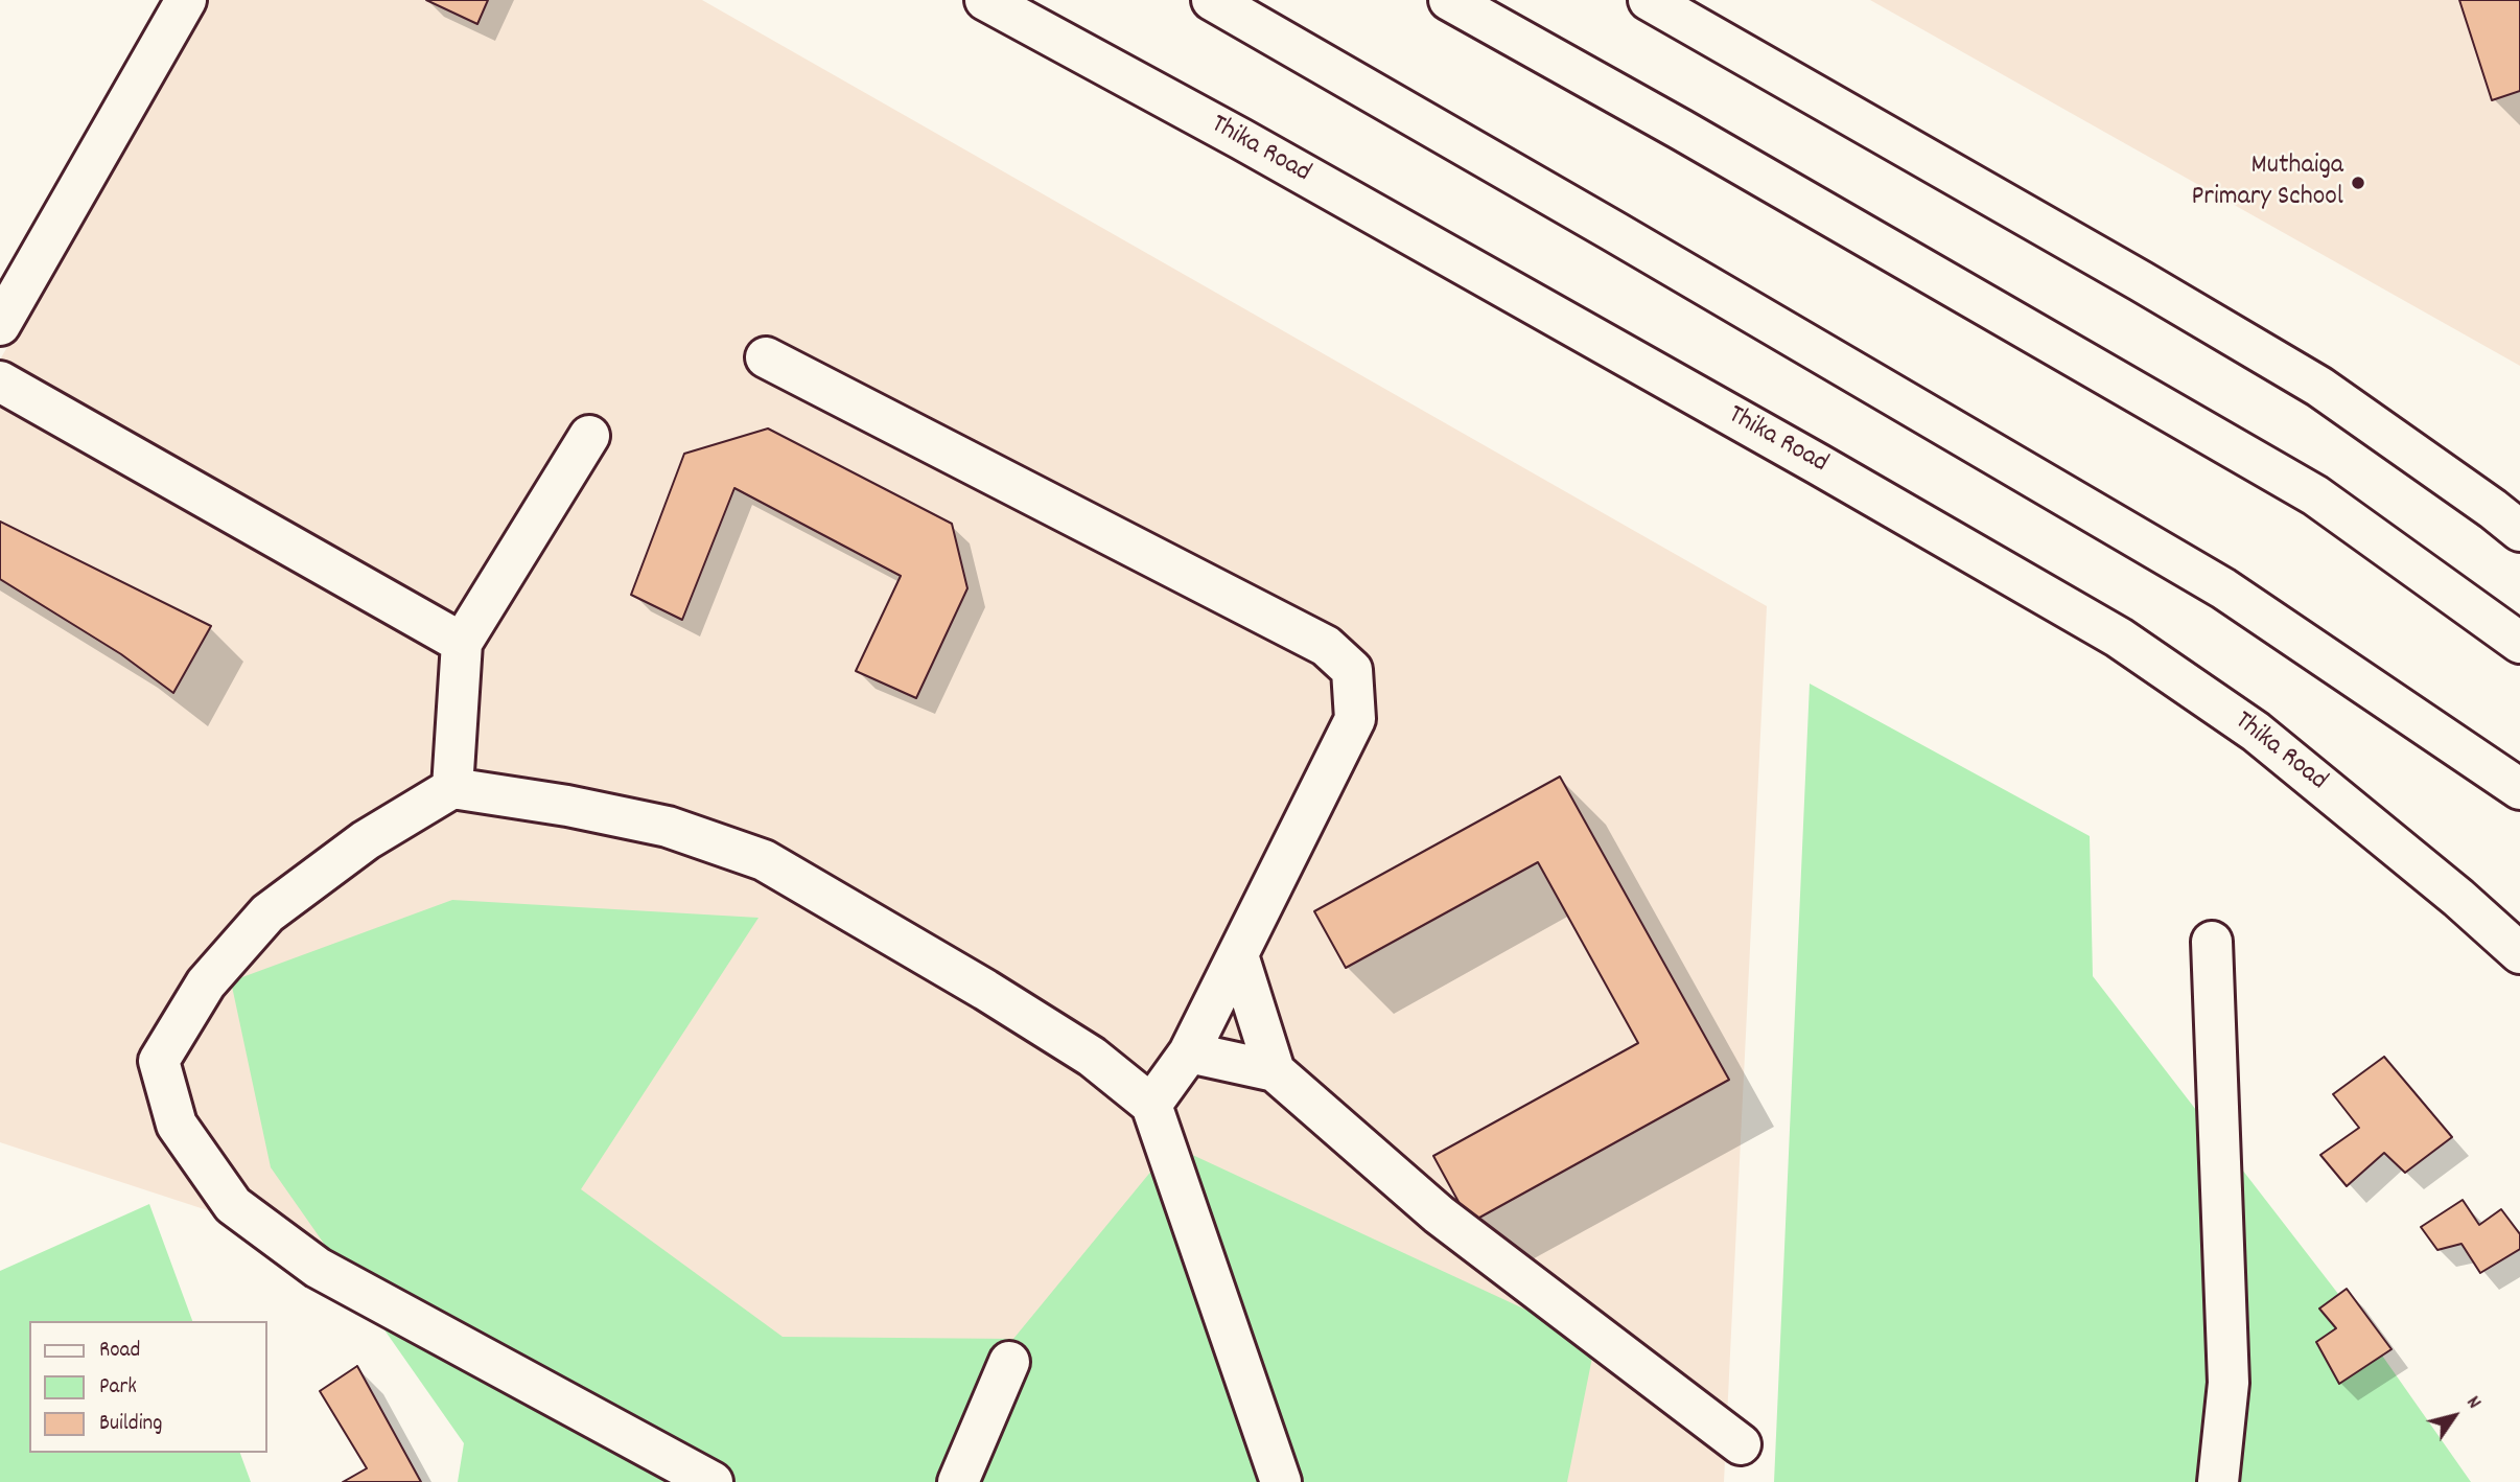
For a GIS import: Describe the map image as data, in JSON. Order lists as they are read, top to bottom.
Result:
{
  "streets": {
    "main road": ["Thika Road"]
  },
  "places": ["Muthaiga Primary School"],
  "legend": ["Road", "Park", "Building"],
  "north": "top right"
}
